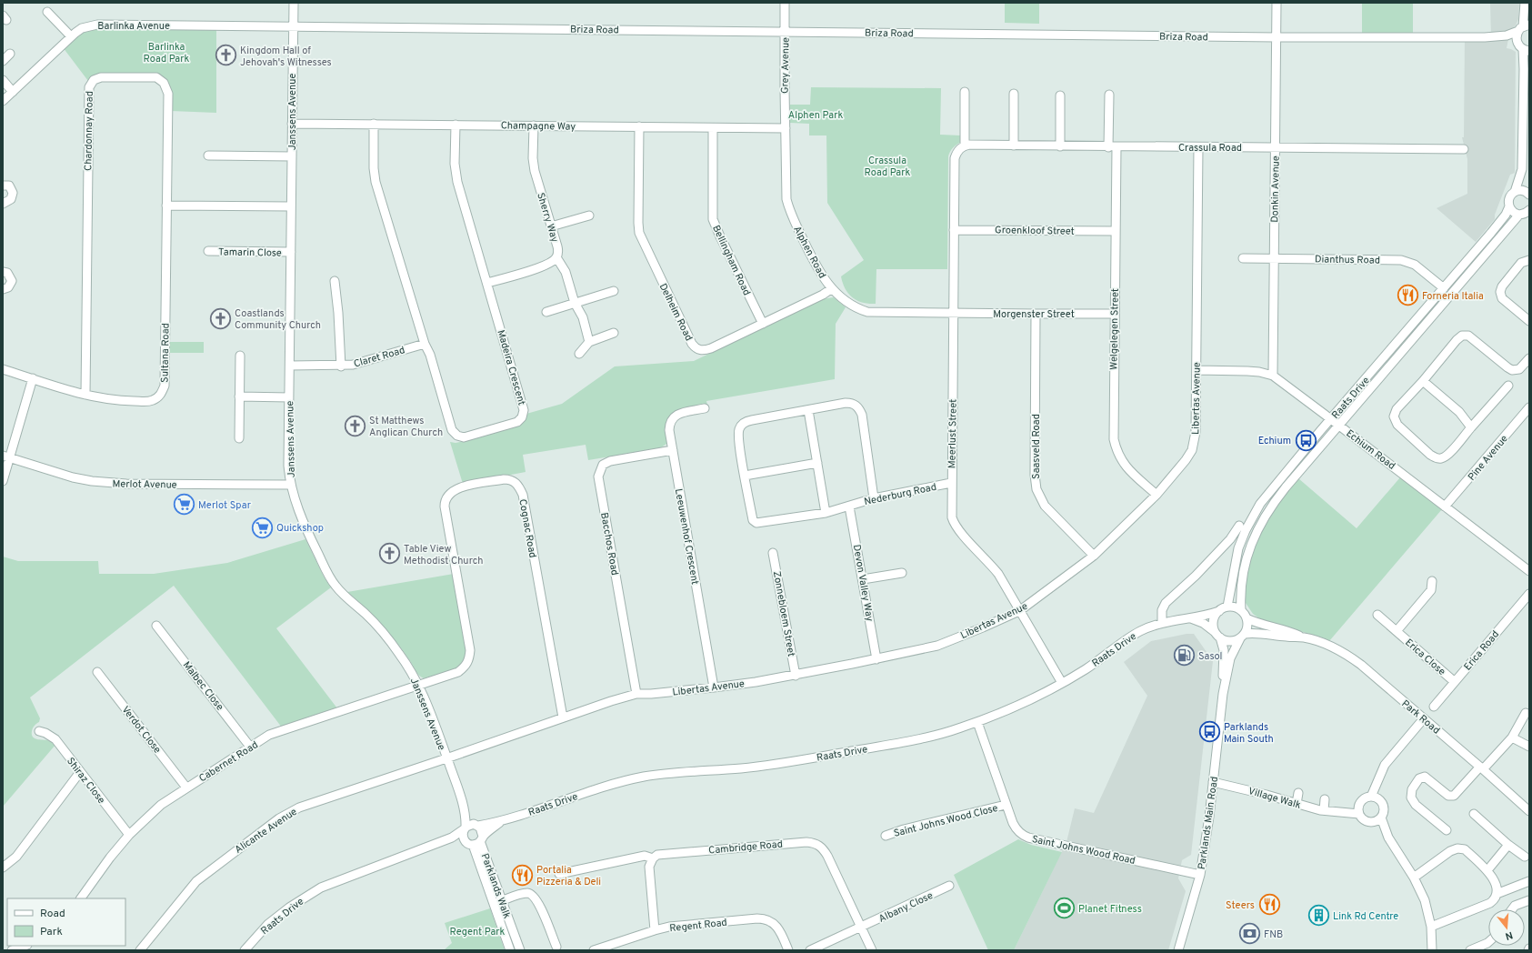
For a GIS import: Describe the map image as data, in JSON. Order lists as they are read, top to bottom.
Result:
{
  "streets": {
    "street": [
      "Barlinka Avenue",
      "Briza Road",
      "Grey Avenue",
      "Janssens Avenue",
      "Champagne Way",
      "Chardonnay Road",
      "Crassula Road",
      "Donkin Avenue",
      "Sherry Way",
      "Groenkloof Street",
      "Tamarin Close",
      "Alphen Road",
      "Dianthus Road",
      "Bellingham Road",
      "Delheim Road",
      "Morgenster Street",
      "Welgelegen Street",
      "Sultana Road",
      "Claret Road",
      "Madeira Crescent",
      "Raats Drive",
      "Libertas Avenue",
      "Meerlust Street",
      "Saasveld Road",
      "Echium Road",
      "Pine Avenue",
      "Merlot Avenue",
      "Nederburg Road",
      "Cognac Road",
      "Leeuwenhof Crescent",
      "Bacchos Road",
      "Devon Valley Way",
      "Zonnebloem Street",
      "Erica Road",
      "Erica Close",
      "Malbec Close",
      "Park Road",
      "Verdot Close",
      "Cabernet Road",
      "Shiraz Close",
      "Village Walk",
      "Saint Johns Wood Close",
      "Parklands Main Road",
      "Alicante Avenue",
      "Cambridge Road",
      "Saint Johns Wood Road",
      "Parklands Walk",
      "Albany Close",
      "Regent Road"
    ]
  },
  "crossings": [
    ["Barlinka Avenue", "Briza Road"],
    ["Barlinka Avenue", "Janssens Avenue"],
    ["Briza Road", "Grey Avenue"],
    ["Briza Road", "Janssens Avenue"],
    ["Briza Road", "Donkin Avenue"],
    ["Grey Avenue", "Champagne Way"],
    ["Grey Avenue", "Alphen Road"],
    ["Janssens Avenue", "Champagne Way"],
    ["Janssens Avenue", "Tamarin Close"],
    ["Janssens Avenue", "Claret Road"],
    ["Janssens Avenue", "Raats Drive"],
    ["Janssens Avenue", "Libertas Avenue"],
    ["Janssens Avenue", "Merlot Avenue"],
    ["Janssens Avenue", "Cognac Road"],
    ["Janssens Avenue", "Cabernet Road"],
    ["Janssens Avenue", "Alicante Avenue"],
    ["Janssens Avenue", "Parklands Walk"],
    ["Champagne Way", "Sherry Way"],
    ["Champagne Way", "Alphen Road"],
    ["Champagne Way", "Bellingham Road"],
    ["Champagne Way", "Delheim Road"],
    ["Champagne Way", "Madeira Crescent"],
    ["Chardonnay Road", "Sultana Road"],
    ["Crassula Road", "Donkin Avenue"],
    ["Crassula Road", "Welgelegen Street"],
    ["Crassula Road", "Libertas Avenue"],
    ["Crassula Road", "Meerlust Street"],
    ["Donkin Avenue", "Dianthus Road"],
    ["Donkin Avenue", "Echium Road"],
    ["Sherry Way", "Madeira Crescent"],
    ["Groenkloof Street", "Welgelegen Street"],
    ["Groenkloof Street", "Meerlust Street"],
    ["Alphen Road", "Delheim Road"],
    ["Alphen Road", "Morgenster Street"],
    ["Alphen Road", "Meerlust Street"],
    ["Dianthus Road", "Raats Drive"],
    ["Bellingham Road", "Delheim Road"],
    ["Morgenster Street", "Welgelegen Street"],
    ["Morgenster Street", "Meerlust Street"],
    ["Morgenster Street", "Saasveld Road"],
    ["Welgelegen Street", "Libertas Avenue"],
    ["Claret Road", "Madeira Crescent"],
    ["Raats Drive", "Meerlust Street"],
    ["Raats Drive", "Echium Road"],
    ["Raats Drive", "Park Road"],
    ["Raats Drive", "Parklands Main Road"],
    ["Raats Drive", "Saint Johns Wood Road"],
    ["Raats Drive", "Parklands Walk"],
    ["Libertas Avenue", "Meerlust Street"],
    ["Libertas Avenue", "Saasveld Road"],
    ["Libertas Avenue", "Echium Road"],
    ["Libertas Avenue", "Cognac Road"],
    ["Libertas Avenue", "Leeuwenhof Crescent"],
    ["Libertas Avenue", "Bacchos Road"],
    ["Libertas Avenue", "Devon Valley Way"],
    ["Libertas Avenue", "Zonnebloem Street"],
    ["Libertas Avenue", "Alicante Avenue"],
    ["Meerlust Street", "Nederburg Road"],
    ["Echium Road", "Pine Avenue"],
    ["Nederburg Road", "Devon Valley Way"],
    ["Cognac Road", "Cabernet Road"],
    ["Leeuwenhof Crescent", "Bacchos Road"],
    ["Erica Road", "Erica Close"],
    ["Malbec Close", "Cabernet Road"],
    ["Park Road", "Parklands Main Road"],
    ["Verdot Close", "Cabernet Road"],
    ["Cabernet Road", "Shiraz Close"],
    ["Village Walk", "Parklands Main Road"],
    ["Saint Johns Wood Close", "Saint Johns Wood Road"],
    ["Parklands Main Road", "Saint Johns Wood Road"],
    ["Cambridge Road", "Albany Close"]
  ],
  "parks": [
    "Barlinka Road Park",
    "Alphen Park",
    "Crassula Road Park",
    "Regent Park"
  ],
  "places": {
    "church": [
      "Kingdom Hall of Jehovah's Witnesses",
      "Coastlands Community Church",
      "St Matthews Anglican Church",
      "Table View Methodist Church"
    ],
    "restaurant": ["Forneria Italia", "Portalia Pizzeria & Deli", "Steers"],
    "bus stop": ["Echium", "Parklands Main South"],
    "supermarket": ["Merlot Spar", "Quickshop"],
    "fuel station": ["Sasol"],
    "sports": ["Planet Fitness"],
    "building": ["Link Rd Centre"],
    "bank": ["FNB"]
  },
  "legend": ["Road", "Park"],
  "north": "bottom"
}
